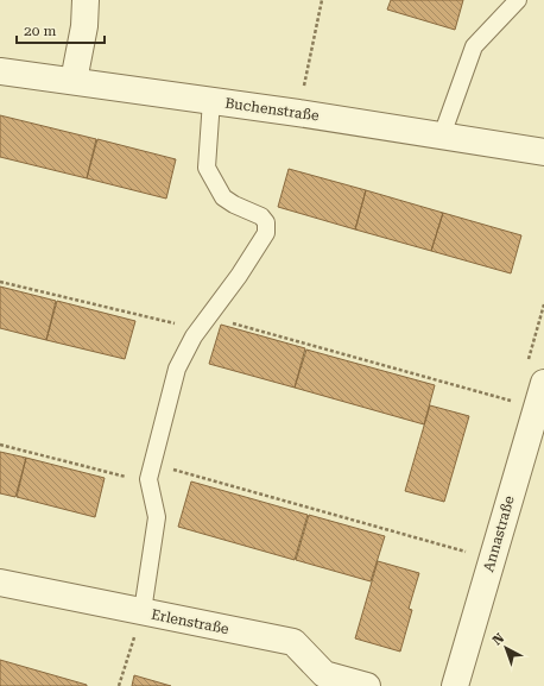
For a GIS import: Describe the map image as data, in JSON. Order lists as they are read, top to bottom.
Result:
{
  "streets": {
    "street": ["Buchenstraße", "Annastraße", "Erlenstraße"]
  },
  "scale_bar": "20 m",
  "north": "top left"
}
